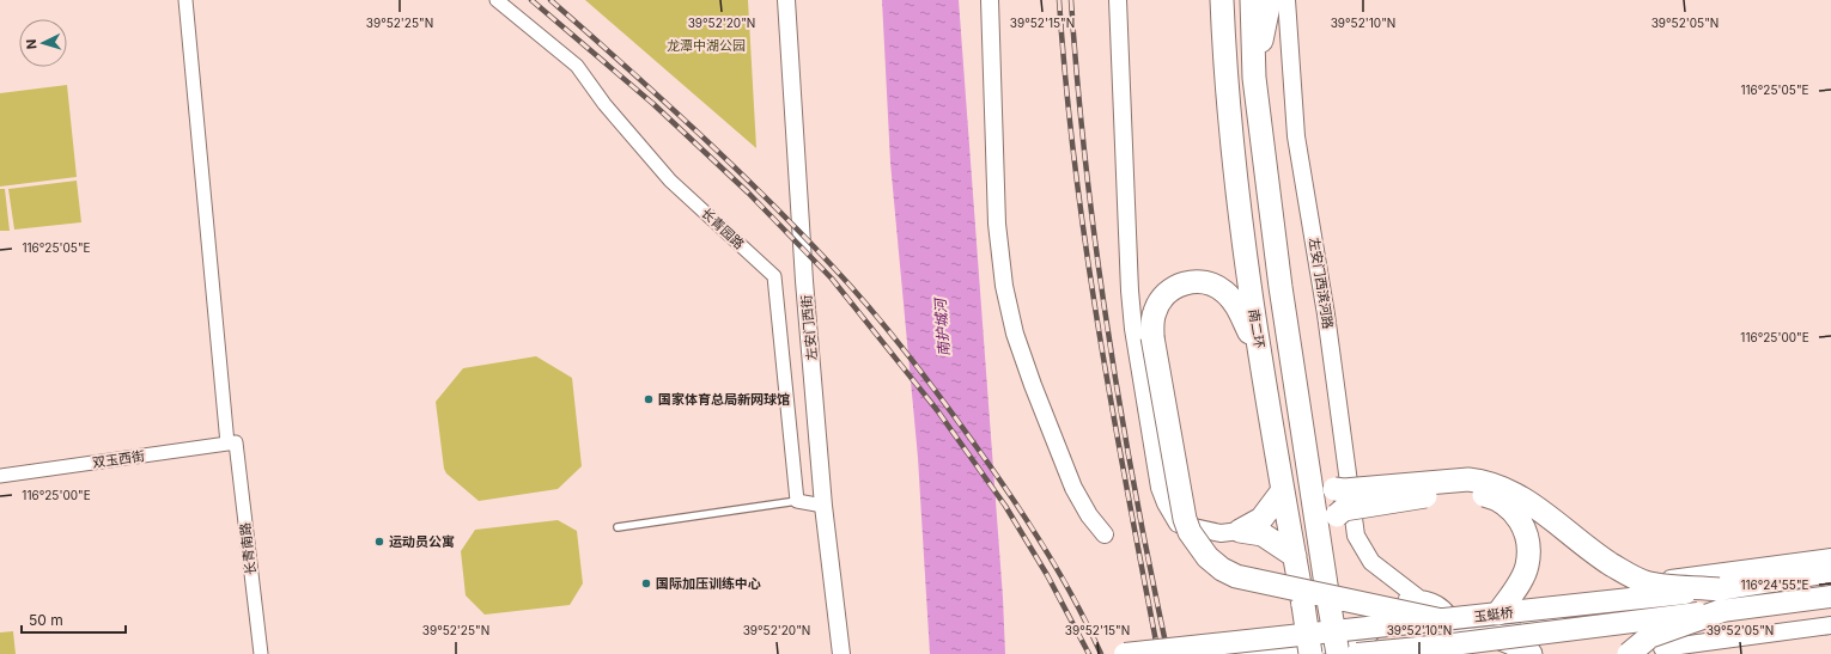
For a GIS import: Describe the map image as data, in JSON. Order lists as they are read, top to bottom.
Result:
{
  "streets": {
    "highway": ["南二环"],
    "main road": ["玉蜓桥"],
    "street": [
      "长青园路",
      "左安门西滨河路",
      "左安门西街",
      "双玉西街",
      "长青南路"
    ]
  },
  "crossings": [
    ["双玉西街", "长青南路"]
  ],
  "water": ["南护城河"],
  "parks": ["龙潭中湖公园"],
  "places": ["国家体育总局新网球馆", "运动员公寓", "国际加压训练中心"],
  "scale_bar": "50 m",
  "north": "left",
  "coordinates": [
    "39°52'25\"N",
    "39°52'20\"N",
    "39°52'15\"N",
    "39°52'10\"N",
    "39°52'05\"N",
    "116°25'05\"E",
    "116°25'00\"E",
    "116°24'55\"E"
  ]
}
